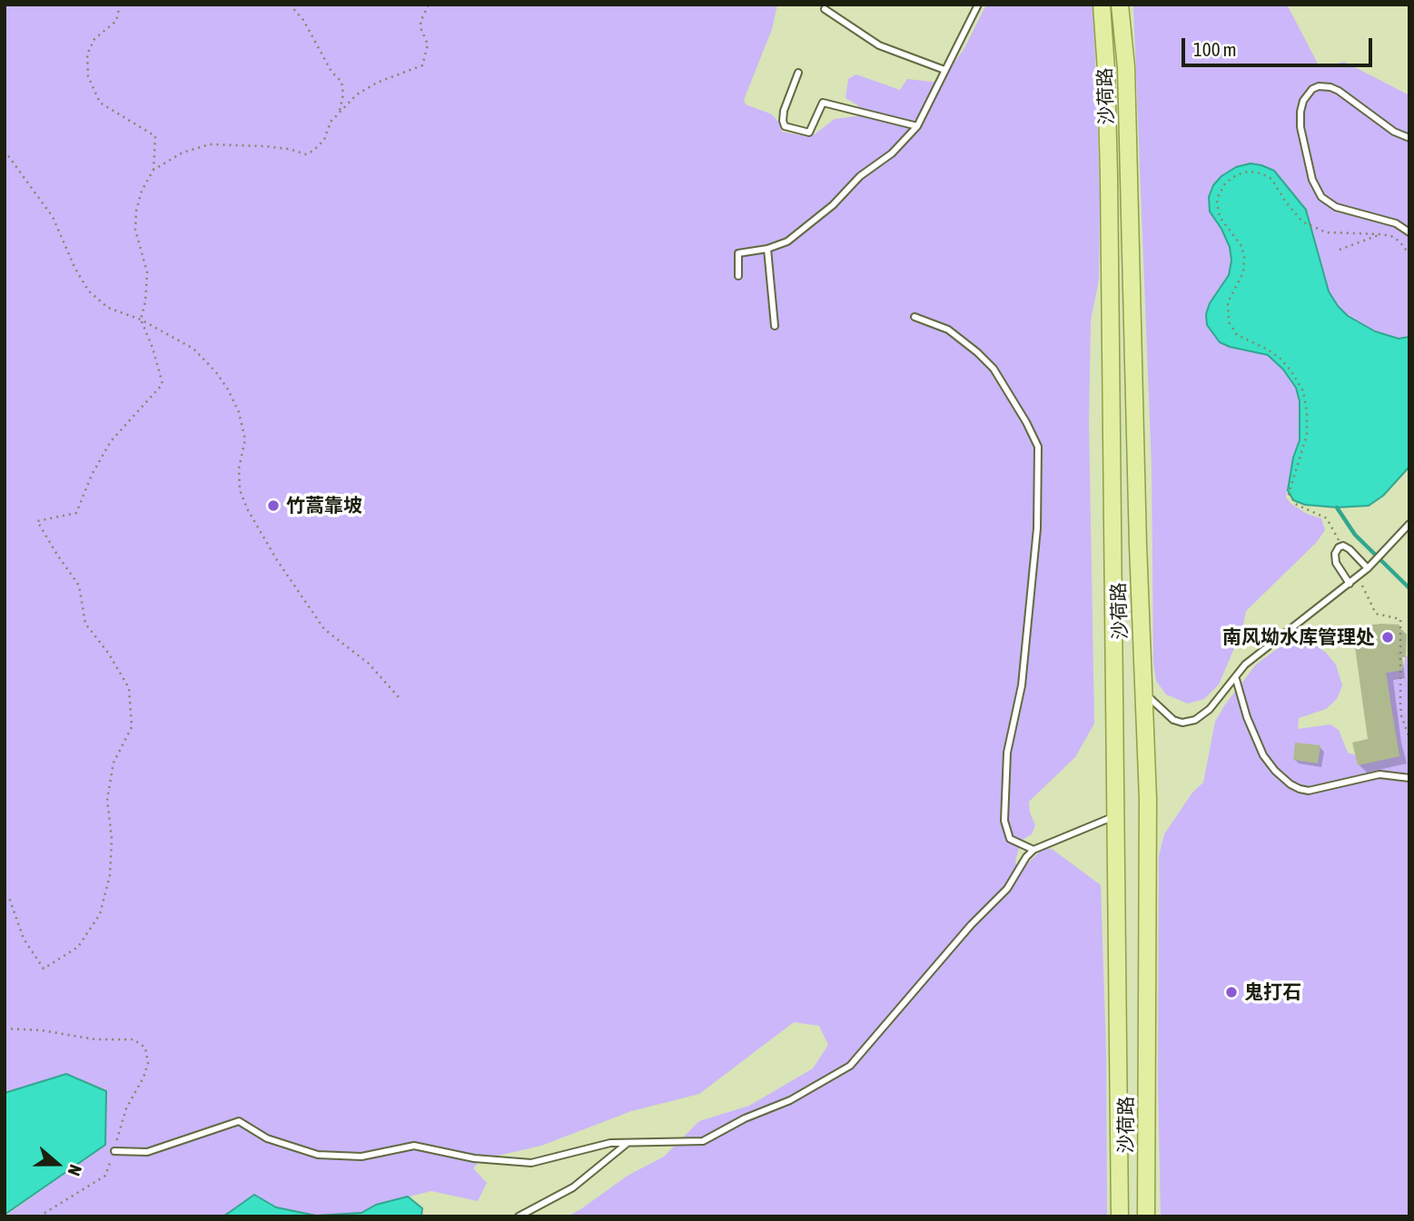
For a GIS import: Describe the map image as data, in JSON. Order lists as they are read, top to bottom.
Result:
{
  "streets": {
    "main road": ["沙荷路"]
  },
  "places": ["竹蒿靠坡", "南风坳水库管理处", "鬼打石"],
  "scale_bar": "100 m",
  "north": "right"
}
